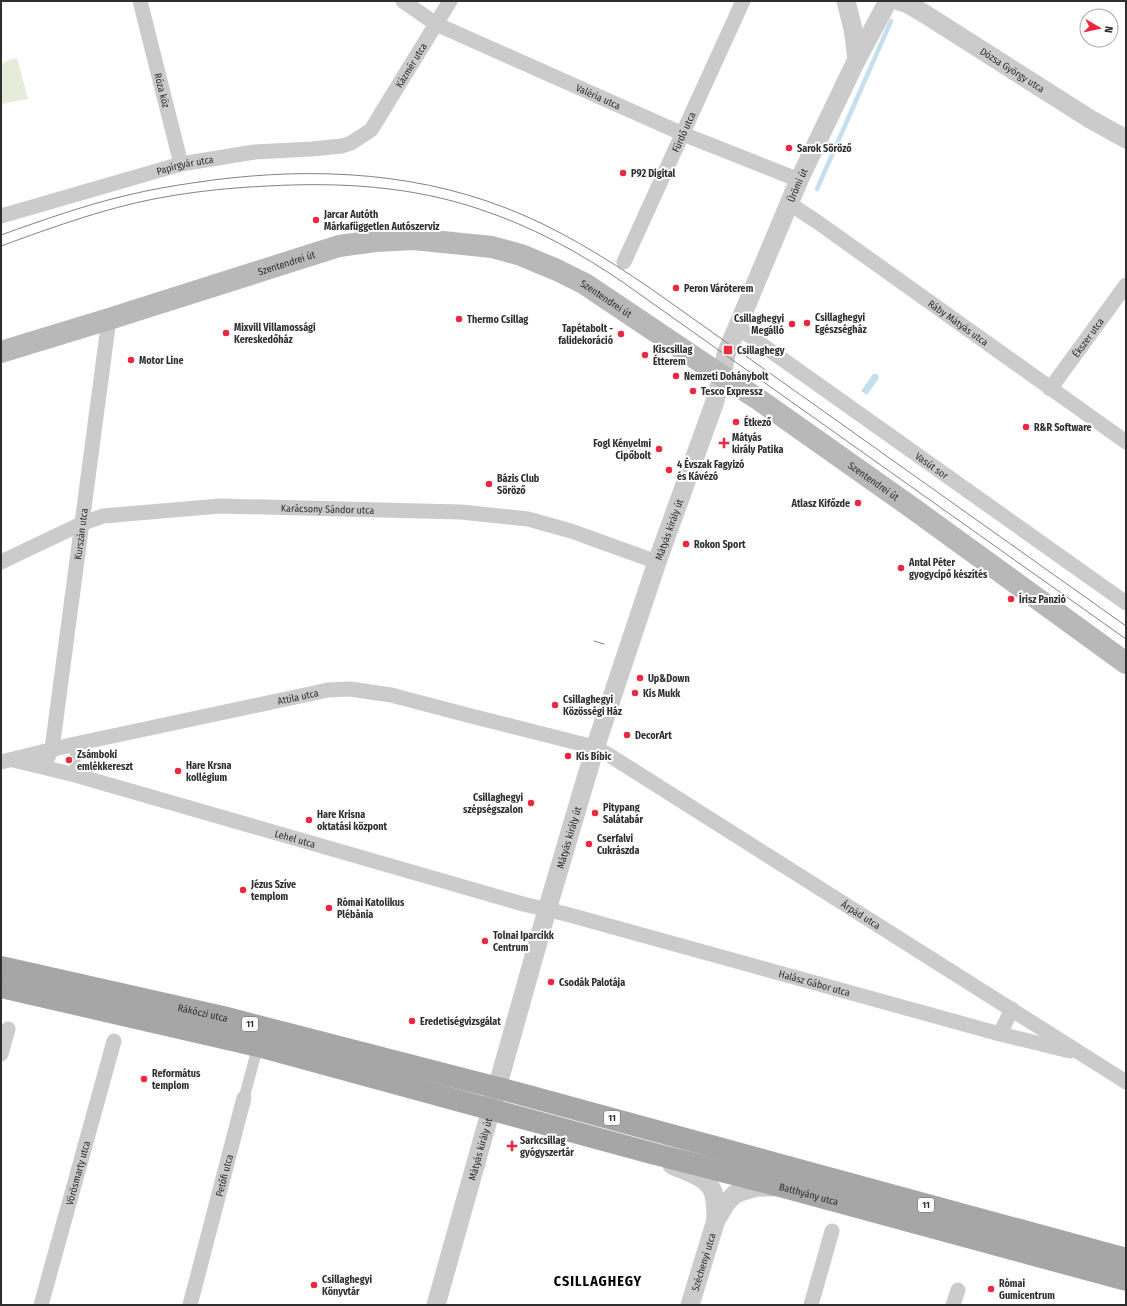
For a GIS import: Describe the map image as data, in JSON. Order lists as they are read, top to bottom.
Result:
{
  "streets": {
    "main road": [
      "Szentendrei út",
      "Rákóczi utca",
      "11",
      "Batthyány utca"
    ],
    "street": [
      "Kázmér utca",
      "Dózsa György utca",
      "Róza köz",
      "Valéria utca",
      "Fürdő utca",
      "Papírgyár utca",
      "Ürömi út",
      "Ráby Mátyás utca",
      "Ékszer utca",
      "Vasút sor",
      "Karácsony Sándor utca",
      "Mátyás király út",
      "Kurszán utca",
      "Attila utca",
      "Lehel utca",
      "Árpád utca",
      "Halász Gábor utca",
      "Vörösmarty utca",
      "Petőfi utca",
      "Széchenyi utca"
    ]
  },
  "crossings": [
    ["Kázmér utca", "Valéria utca"],
    ["Kázmér utca", "Papírgyár utca"],
    ["Róza köz", "Papírgyár utca"],
    ["Valéria utca", "Fürdő utca"],
    ["Valéria utca", "Ürömi út"],
    ["Ürömi út", "Szentendrei út"],
    ["Ürömi út", "Ráby Mátyás utca"],
    ["Ürömi út", "Vasút sor"],
    ["Ürömi út", "Mátyás király út"],
    ["Szentendrei út", "Mátyás király út"],
    ["Szentendrei út", "Kurszán utca"],
    ["Ráby Mátyás utca", "Ékszer utca"],
    ["Karácsony Sándor utca", "Mátyás király út"],
    ["Karácsony Sándor utca", "Kurszán utca"],
    ["Mátyás király út", "Attila utca"],
    ["Mátyás király út", "Lehel utca"],
    ["Mátyás király út", "Árpád utca"],
    ["Mátyás király út", "Halász Gábor utca"],
    ["Mátyás király út", "Rákóczi utca"],
    ["Mátyás király út", "Batthyány utca"],
    ["Kurszán utca", "Attila utca"],
    ["Attila utca", "Lehel utca"],
    ["Attila utca", "Árpád utca"],
    ["Lehel utca", "Halász Gábor utca"],
    ["Árpád utca", "Halász Gábor utca"],
    ["Rákóczi utca", "Petőfi utca"],
    ["Rákóczi utca", "Batthyány utca"],
    ["Batthyány utca", "Széchenyi utca"]
  ],
  "districts": ["CSILLAGHEGY"],
  "places": {
    "other": [
      "Sarok Söröző",
      "P92 Digital",
      "Jarcar Autóth Márkafüggetlen Autószerviz",
      "Peron Váróterem",
      "Thermo Csillag",
      "Csillaghegyi Egészségház",
      "Csillaghegyi Megálló",
      "Mixvill Villamossági Kereskedőház",
      "Tapétabolt - falidekoráció",
      "Kiscsillag Étterem",
      "Motor Line",
      "Nemzeti Dohánybolt",
      "Tesco Expressz",
      "Étkező",
      "R&R Software",
      "Fogl Kényelmi Cipőbolt",
      "4 Évszak Fagyizó és Kávézó",
      "Bázis Club Söröző",
      "Atlasz Kifőzde",
      "Rokon Sport",
      "Antal Péter gyogycipő készítés",
      "Írisz Panzió",
      "Up&Down",
      "Kis Mukk",
      "Csillaghegyi Közösségi Ház",
      "DecorArt",
      "Kis Bíbic",
      "Zsámboki emlékkereszt",
      "Hare Krsna kollégium",
      "Csillaghegyi szépségszalon",
      "Pitypang Salátabár",
      "Hare Krisna oktatási központ",
      "Cserfalvi Cukrászda",
      "Jézus Szíve templom",
      "Római Katolikus Plébánia",
      "Tolnai Iparcikk Centrum",
      "Csodák Palotája",
      "Eredetiségvizsgálat",
      "Református templom",
      "Csillaghegyi Könyvtár",
      "Római Gumicentrum"
    ],
    "transit": ["Csillaghegy"],
    "health": ["Mátyás király Patika", "Sarkcsillag gyógyszertár"]
  },
  "north": "right"
}
